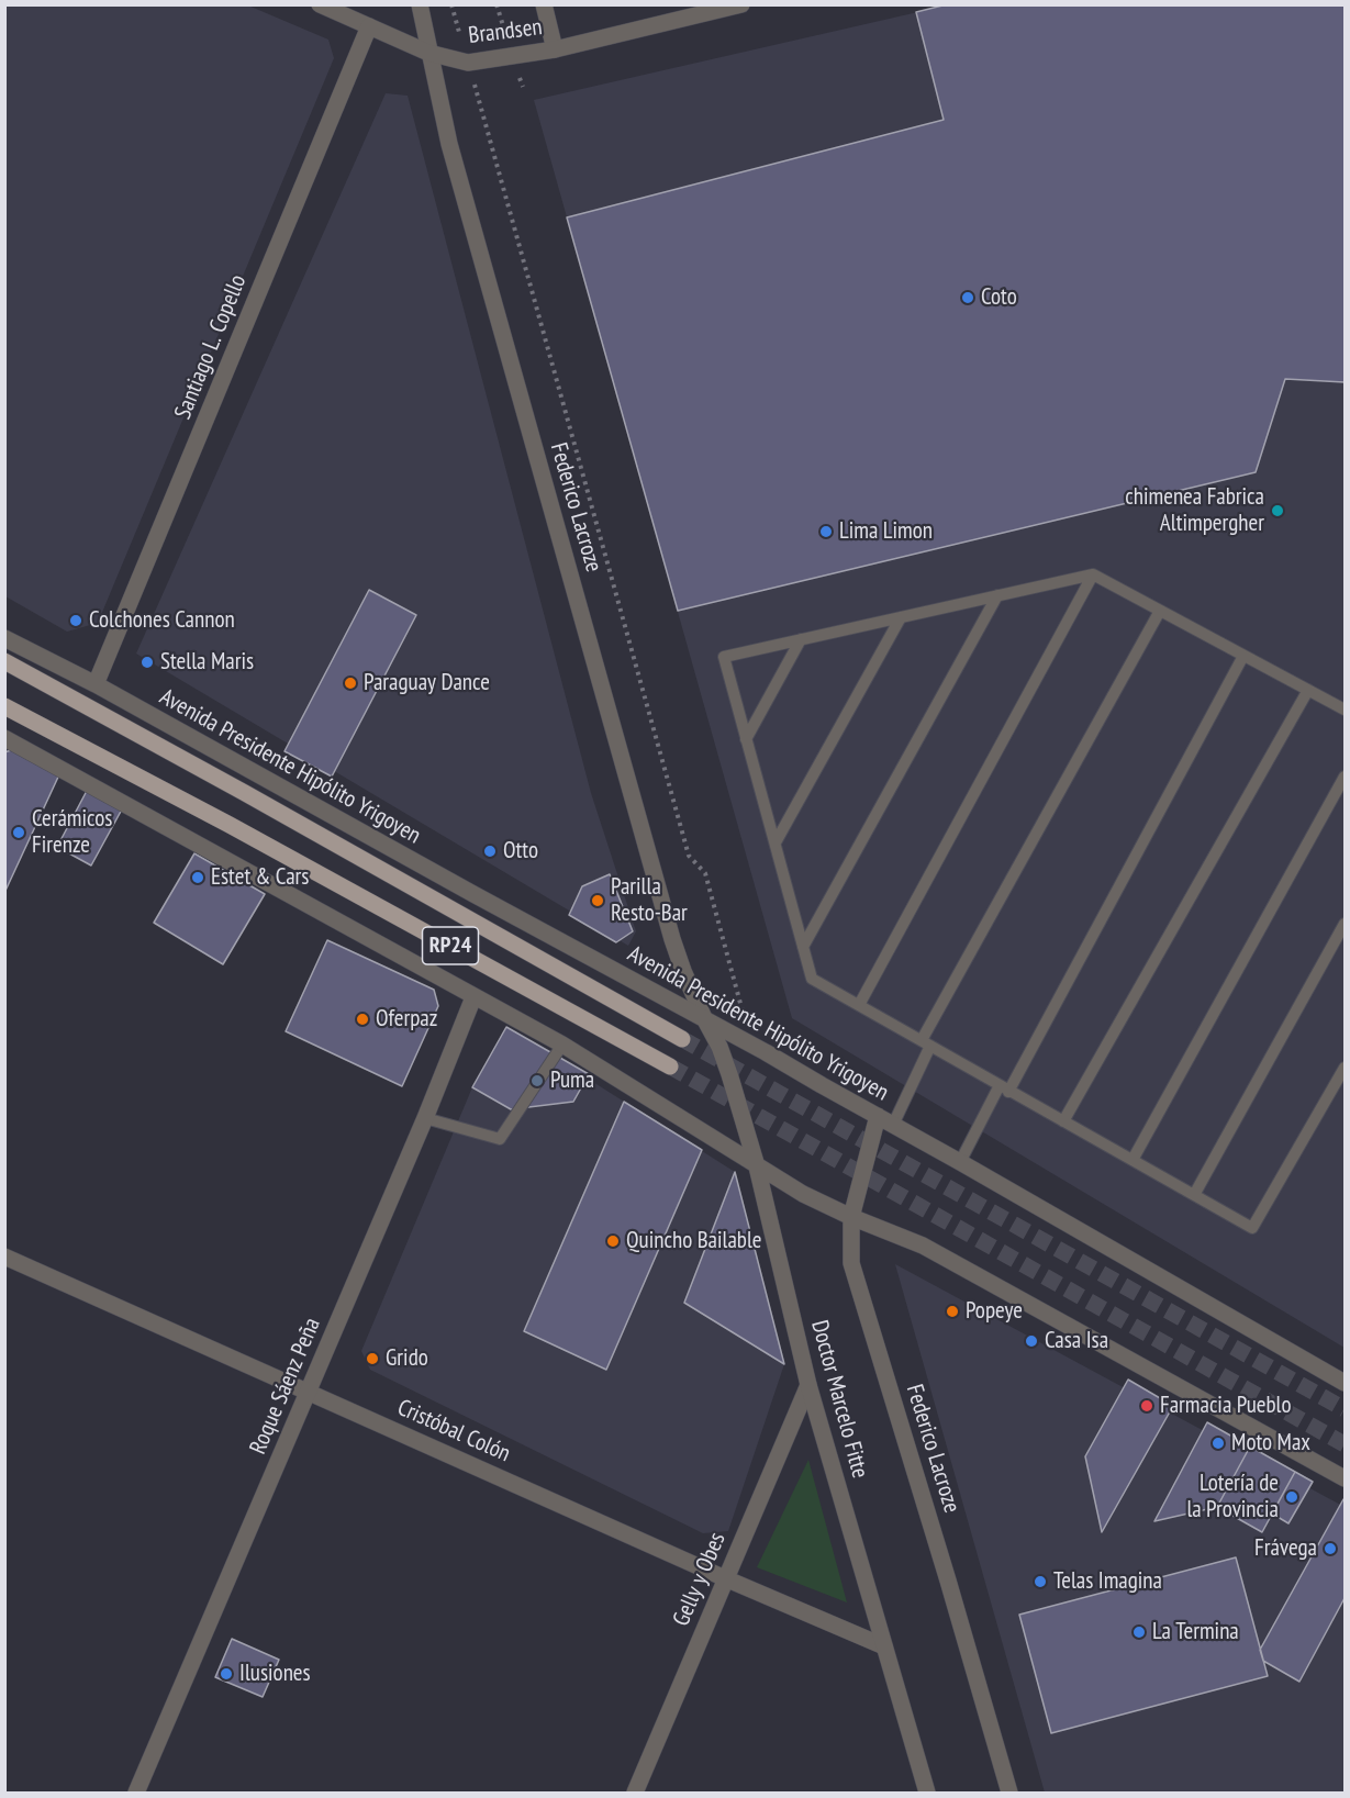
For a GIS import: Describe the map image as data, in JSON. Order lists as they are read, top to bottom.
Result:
{
  "streets": {
    "main road": ["Avenida Presidente Hipólito Yrigoyen", "RP24"],
    "street": [
      "Brandsen",
      "Santiago L. Copello",
      "Federico Lacroze",
      "Roque Sáenz Peña",
      "Doctor Marcelo Fitte",
      "Cristóbal Colón",
      "Gelly y Obes"
    ]
  },
  "crossings": [
    ["Brandsen", "Santiago L. Copello"],
    ["Brandsen", "Federico Lacroze"],
    ["Santiago L. Copello", "Avenida Presidente Hipólito Yrigoyen"],
    ["Federico Lacroze", "Avenida Presidente Hipólito Yrigoyen"],
    ["Federico Lacroze", "Doctor Marcelo Fitte"],
    ["Avenida Presidente Hipólito Yrigoyen", "Doctor Marcelo Fitte"],
    ["Roque Sáenz Peña", "Cristóbal Colón"],
    ["Doctor Marcelo Fitte", "Cristóbal Colón"],
    ["Doctor Marcelo Fitte", "Gelly y Obes"],
    ["Cristóbal Colón", "Gelly y Obes"]
  ],
  "places": [
    "Coto",
    "chimenea Fabrica Altimpergher",
    "Lima Limon",
    "Colchones Cannon",
    "Stella Maris",
    "Paraguay Dance",
    "Cerámicos Firenze",
    "Otto",
    "Estet & Cars",
    "Parilla Resto-Bar",
    "Oferpaz",
    "Puma",
    "Quincho Bailable",
    "Popeye",
    "Casa Isa",
    "Grido",
    "Farmacia Pueblo",
    "Moto Max",
    "Lotería de la Provincia",
    "Frávega",
    "Telas Imagina",
    "La Termina",
    "Ilusiones"
  ]
}
